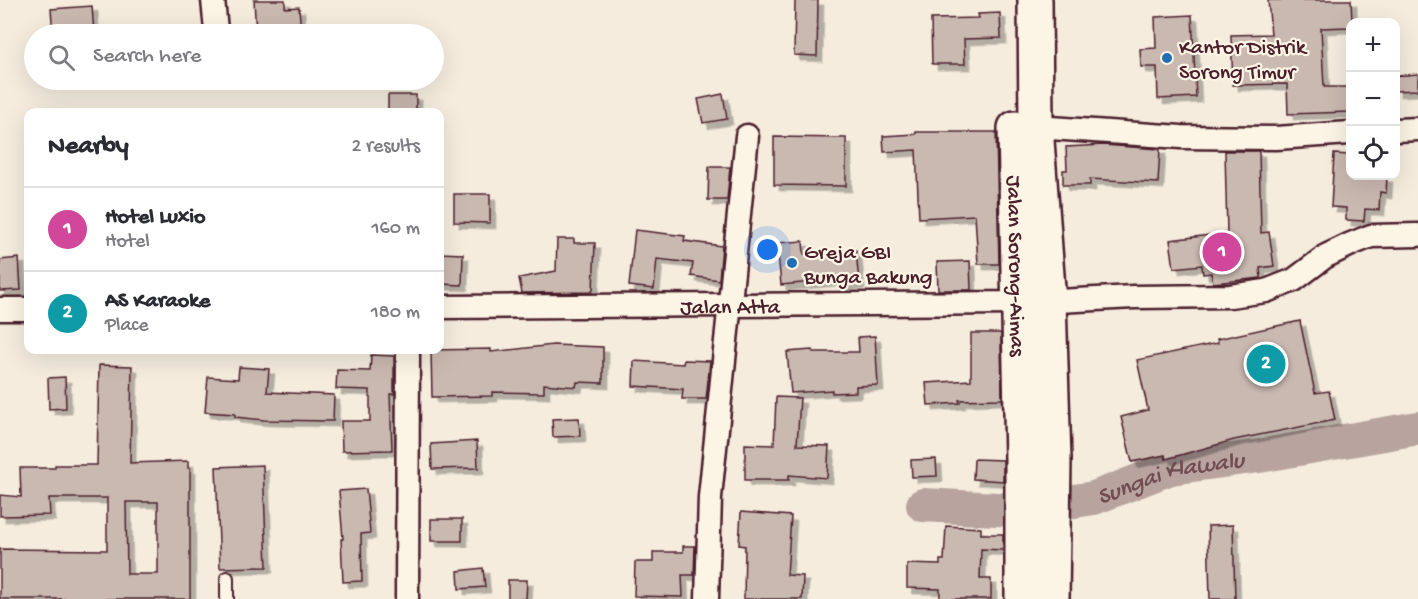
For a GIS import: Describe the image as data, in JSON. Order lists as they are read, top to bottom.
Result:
{
  "streets": {
    "highway": ["Jalan Sorong-Aimas"],
    "street": ["Jalan Atta"]
  },
  "crossings": [
    ["Jalan Sorong-Aimas", "Jalan Atta"]
  ],
  "water": ["Sungai Klawalu"],
  "places": ["Kantor Distrik Sorong Timur", "Greja GBI Bunga Bakung"],
  "page": {
    "map_buttons": ["+", "−"],
    "search": "Search here",
    "heading": ["Nearby", "2 results"],
    "list": [
      {
        "mark": "1",
        "name": "Hotel Luxio",
        "note": "Hotel",
        "value": "160 m"
      },
      {
        "mark": "2",
        "name": "AS Karaoke",
        "note": "Place",
        "value": "180 m"
      }
    ],
    "pins": ["1", "2"]
  }
}
